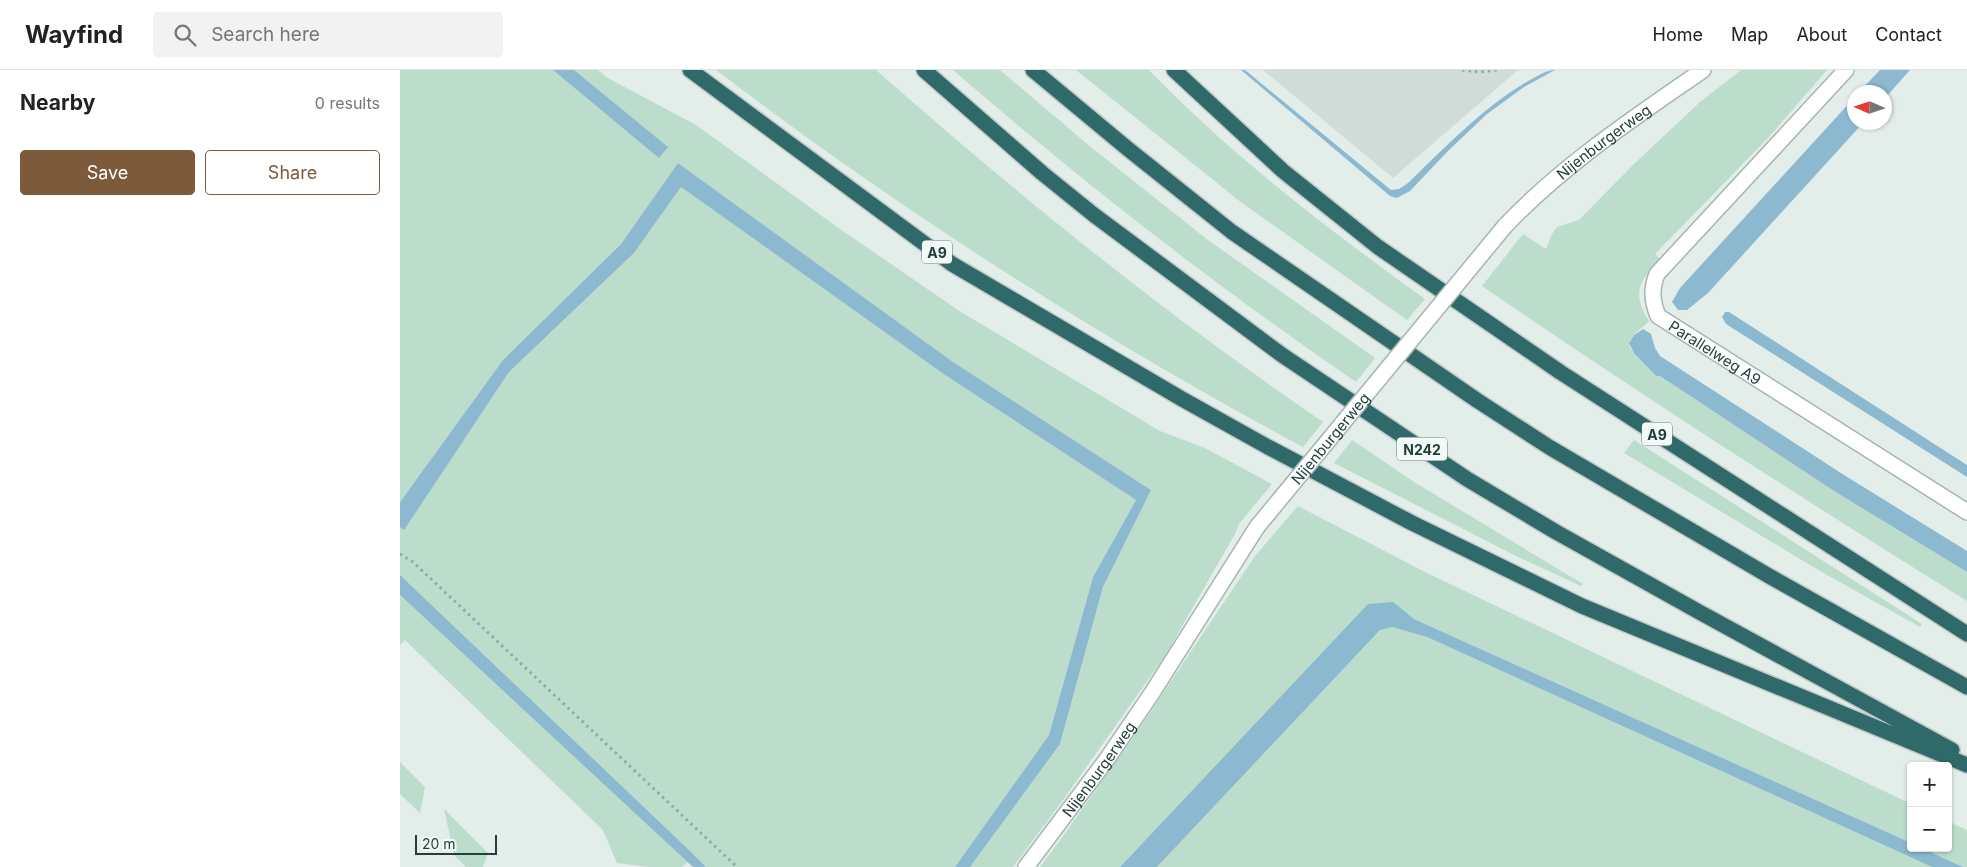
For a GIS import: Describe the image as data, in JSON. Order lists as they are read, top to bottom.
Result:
{
  "streets": {
    "highway": ["A9", "N242"],
    "street": ["Nijenburgerweg", "Parallelweg A9"]
  },
  "scale_bar": "20 m",
  "north": "left",
  "page": {
    "header": "Wayfind",
    "search": "Search here",
    "nav": [
      "Home",
      "Map",
      "About",
      "Contact"
    ],
    "heading": ["Nearby", "0 results"],
    "buttons": ["Save", "Share"],
    "map_buttons": ["+", "−"],
    "scale": "20 m"
  }
}
